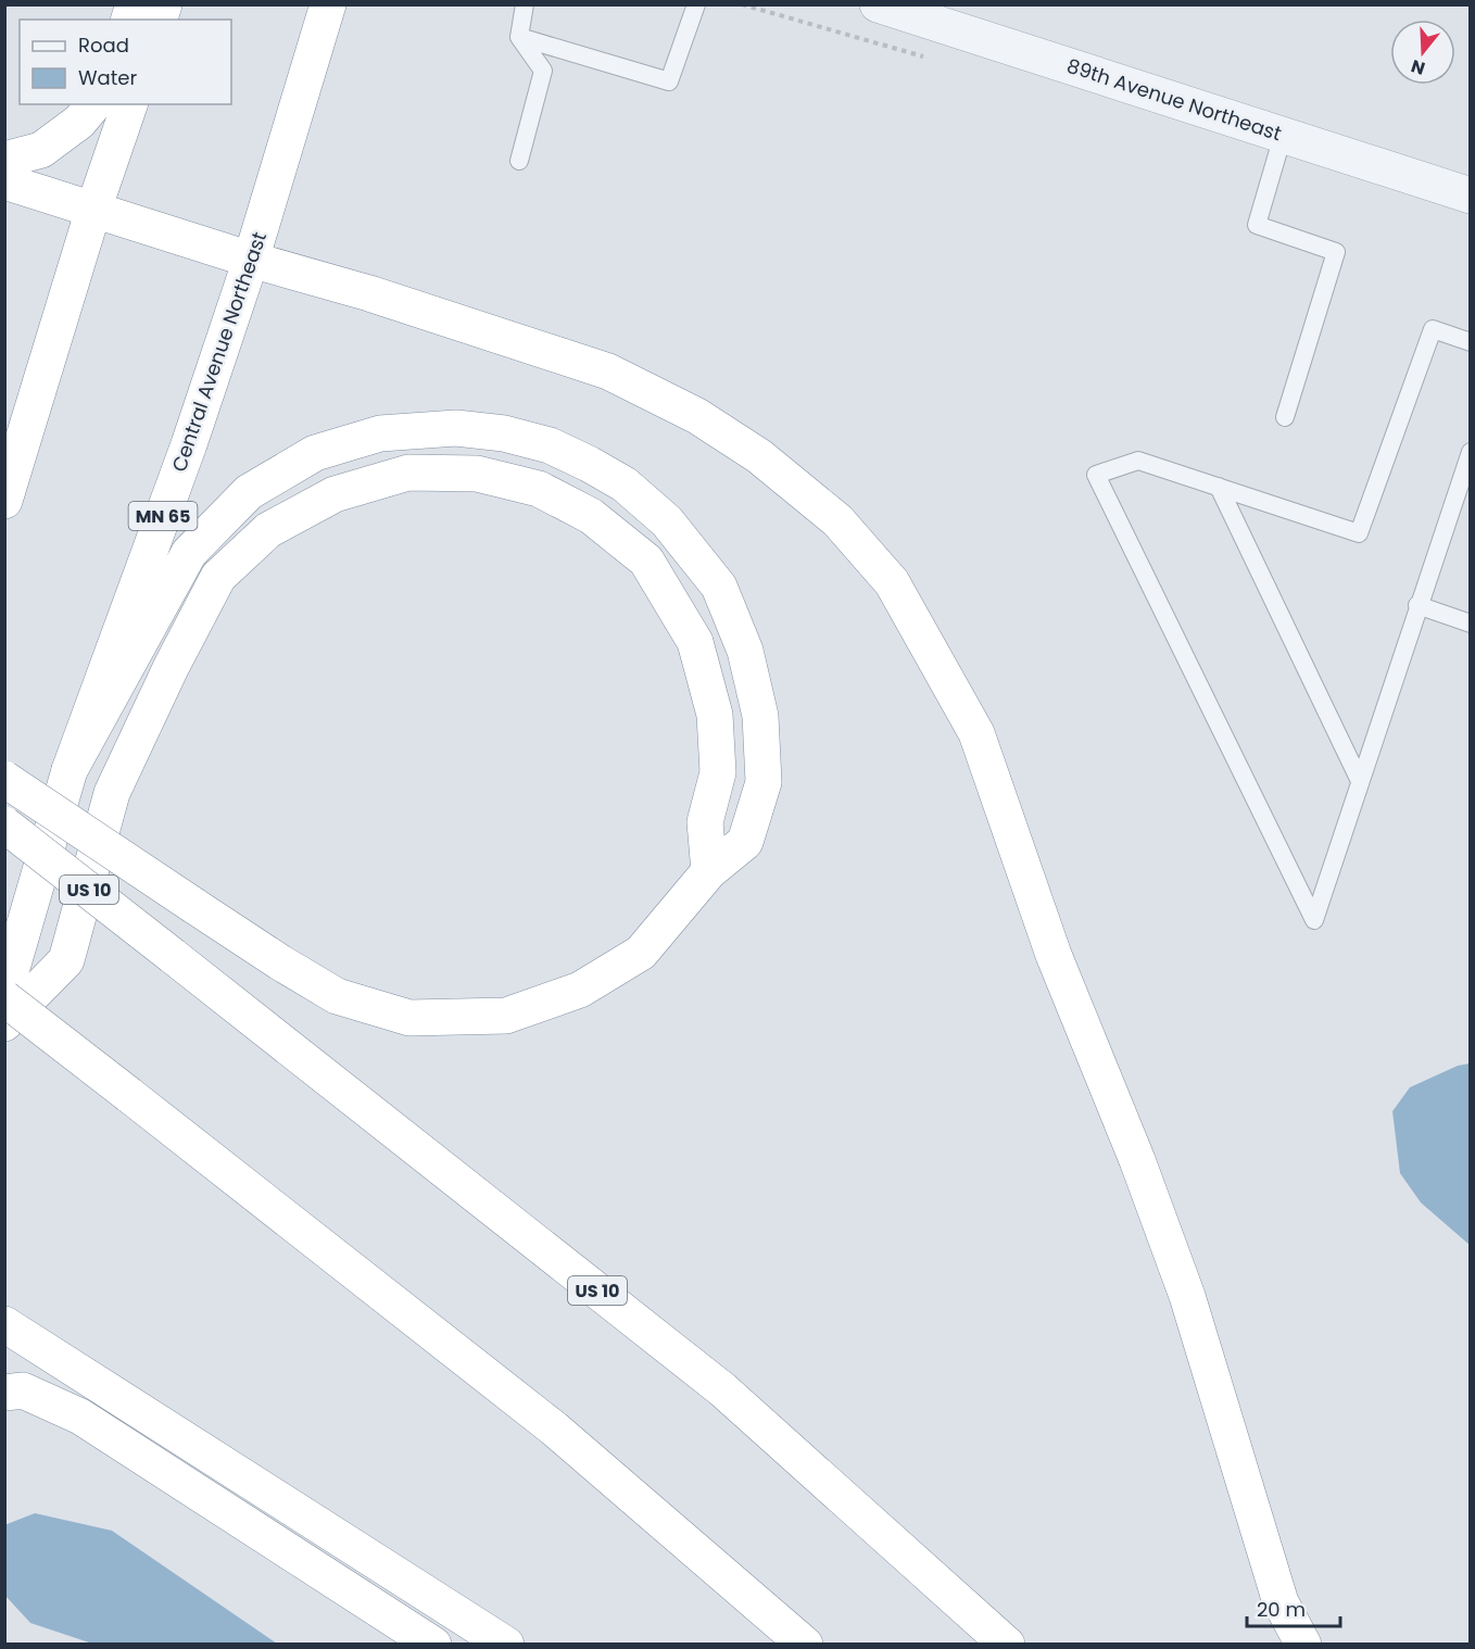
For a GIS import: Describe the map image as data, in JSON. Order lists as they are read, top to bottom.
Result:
{
  "streets": {
    "highway": ["Central Avenue Northeast", "MN 65", "US 10"],
    "street": ["89th Avenue Northeast"]
  },
  "legend": ["Road", "Water"],
  "scale_bar": "20 m",
  "north": "bottom"
}
